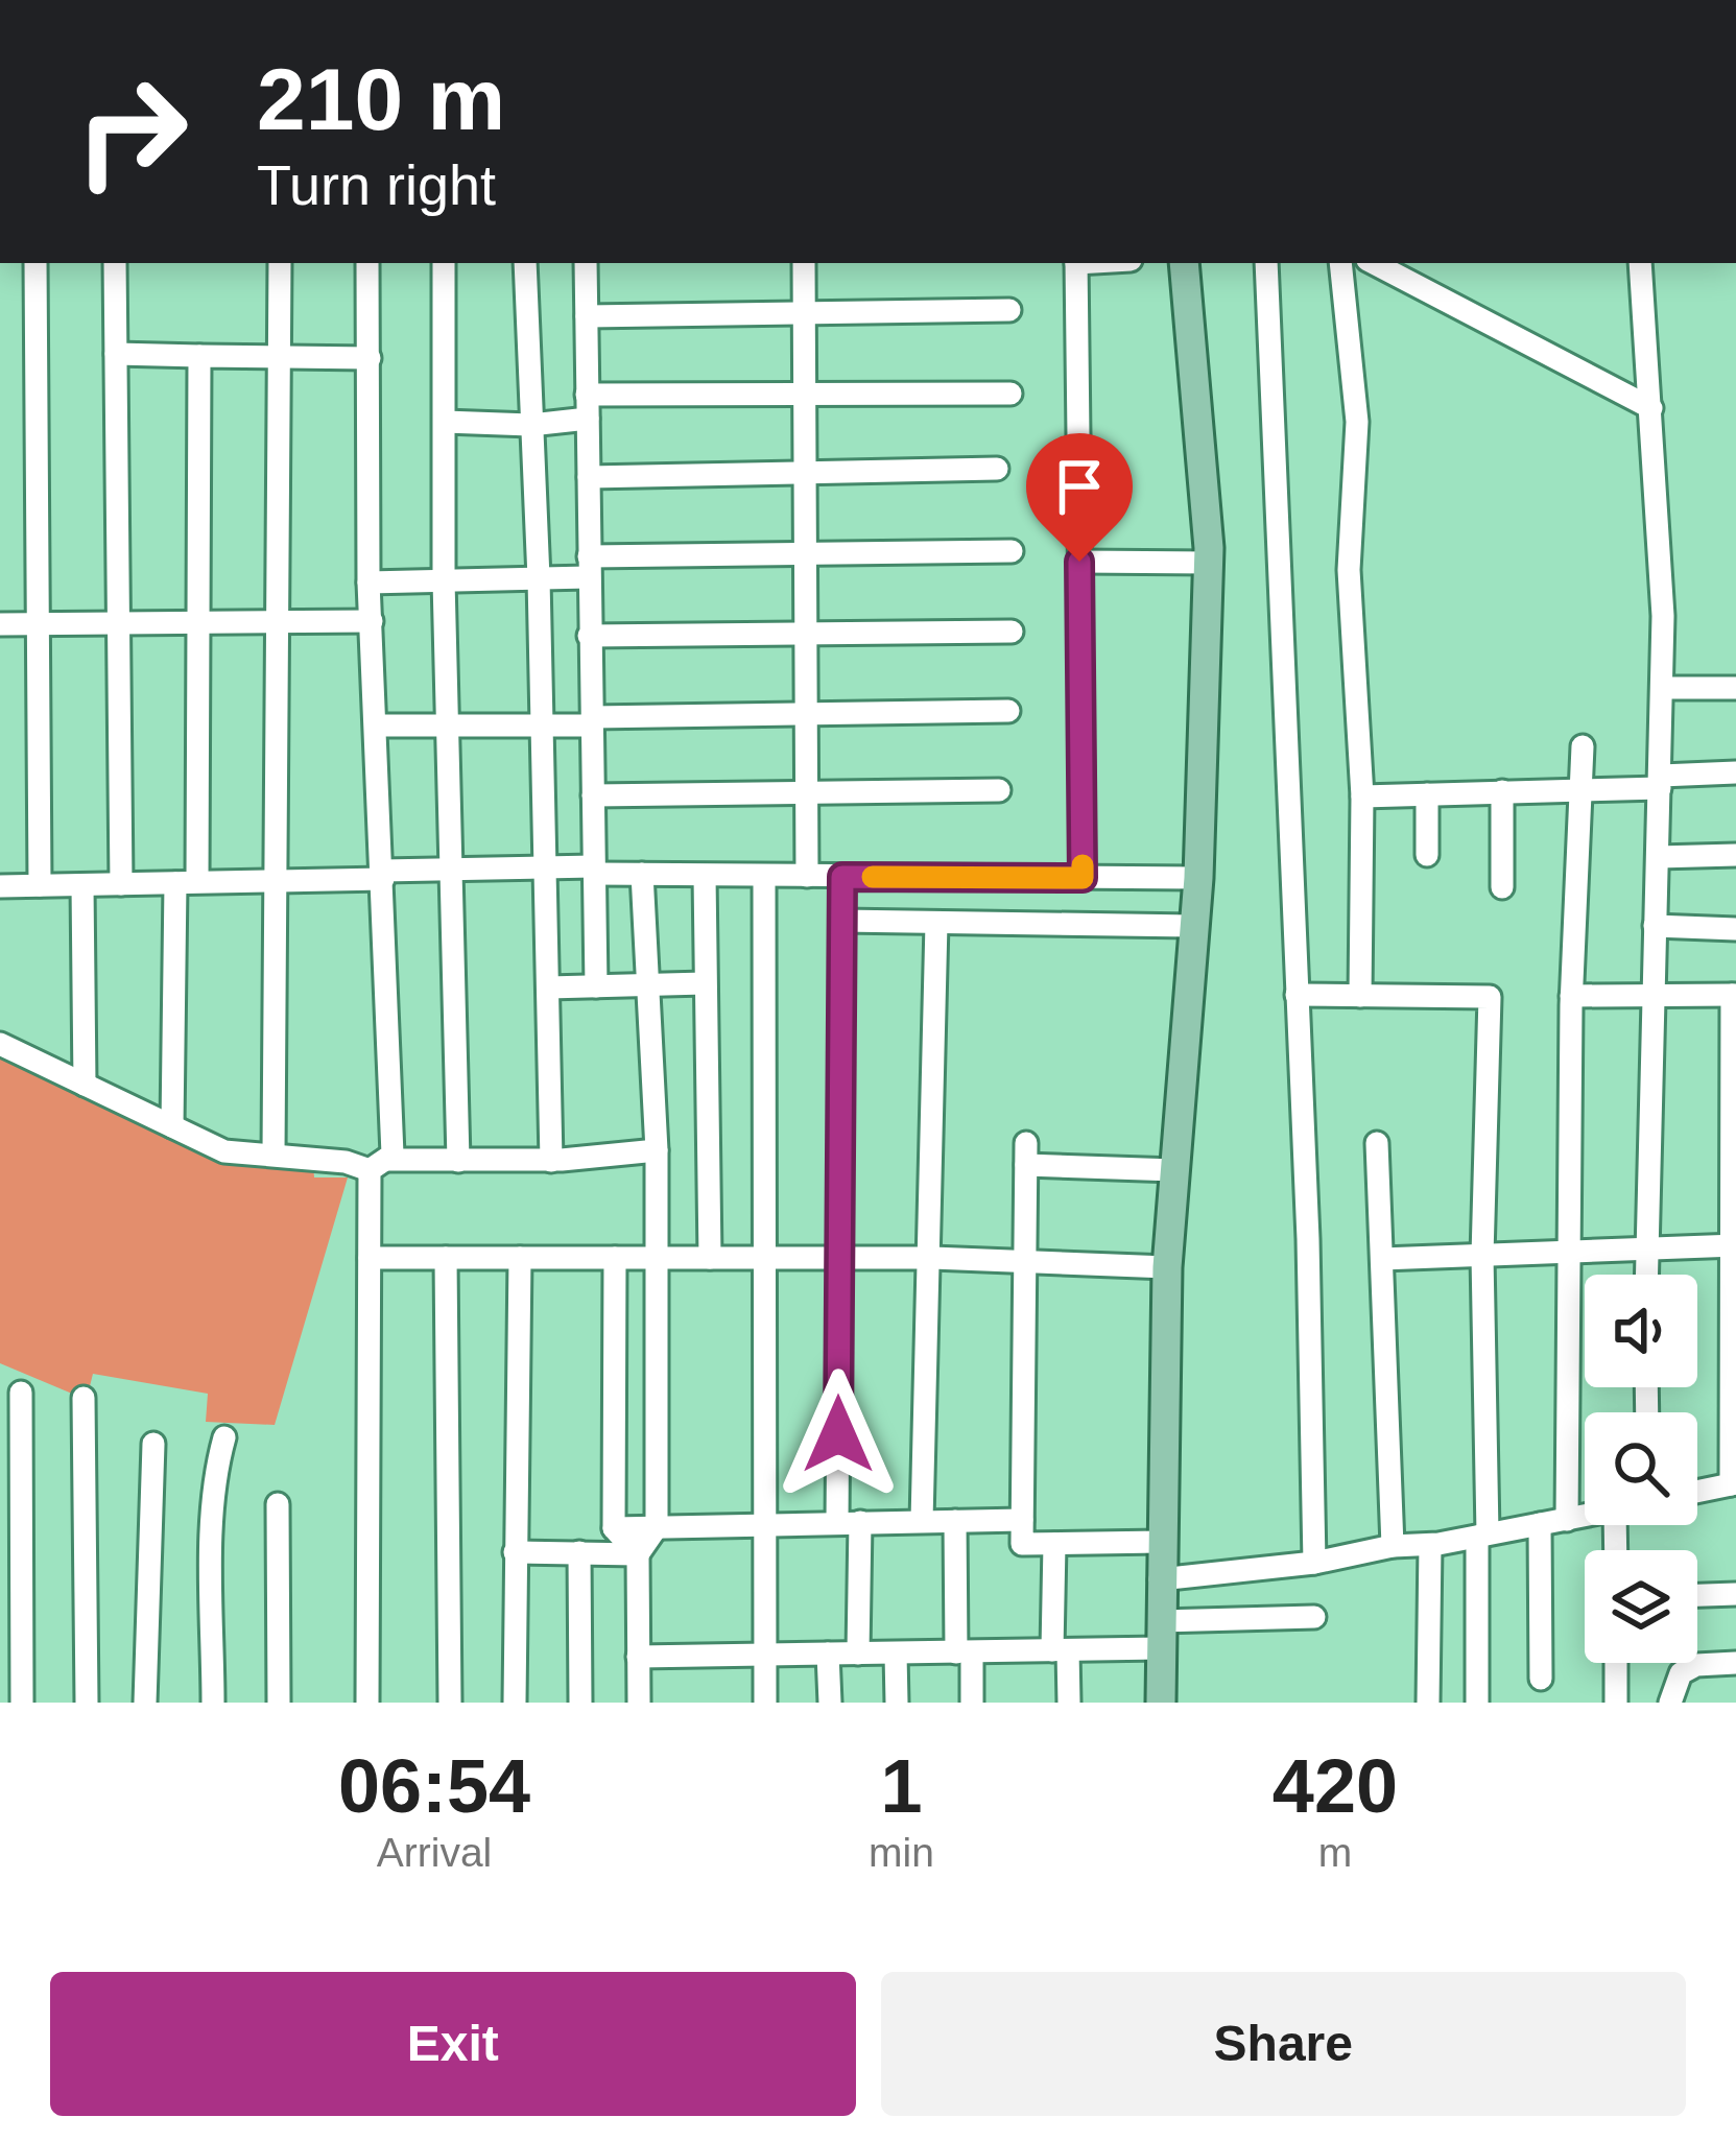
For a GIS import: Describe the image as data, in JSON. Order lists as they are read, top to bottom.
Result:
{
  "page": {
    "turn": ["210 m", "Turn right"],
    "eta": [
      "06:54",
      "Arrival",
      "1",
      "min",
      "420",
      "m"
    ],
    "buttons": ["Exit", "Share"]
  }
}
